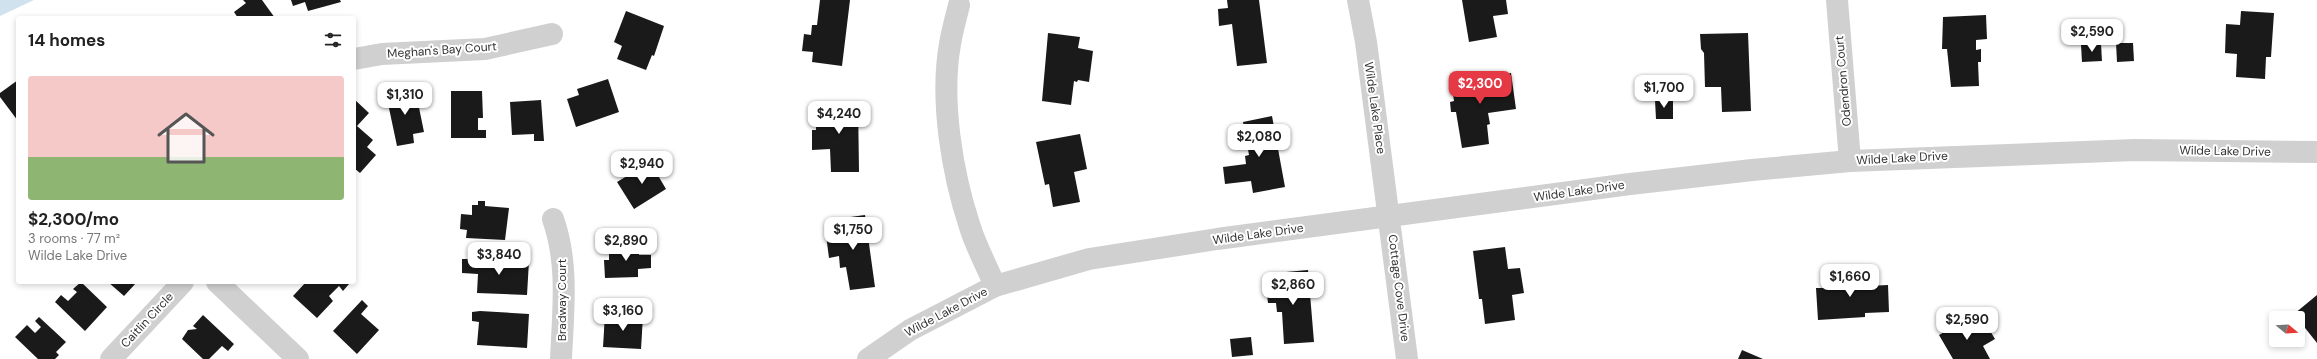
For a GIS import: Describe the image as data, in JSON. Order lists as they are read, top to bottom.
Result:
{
  "streets": {
    "street": [
      "Meghan's Bay Court",
      "Odendron Court",
      "Wilde Lake Place",
      "Wilde Lake Drive",
      "Cottage Cove Drive",
      "Bradway Court",
      "Caitlin Circle"
    ]
  },
  "crossings": [
    ["Odendron Court", "Wilde Lake Drive"],
    ["Wilde Lake Place", "Wilde Lake Drive"],
    ["Wilde Lake Place", "Cottage Cove Drive"],
    ["Wilde Lake Drive", "Cottage Cove Drive"]
  ],
  "north": "right",
  "page": {
    "heading": "14 homes",
    "price": [
      "$2,590",
      "$2,300",
      "$1,700",
      "$1,310",
      "$4,240",
      "$2,080",
      "$2,940",
      "$1,750",
      "$2,890",
      "$3,840",
      "$1,660",
      "$2,860",
      "$3,160",
      "$2,590"
    ],
    "list": [
      {
        "name": "$2,300/mo",
        "note": "3 rooms · 77 m² · Wilde Lake Drive"
      }
    ]
  }
}
